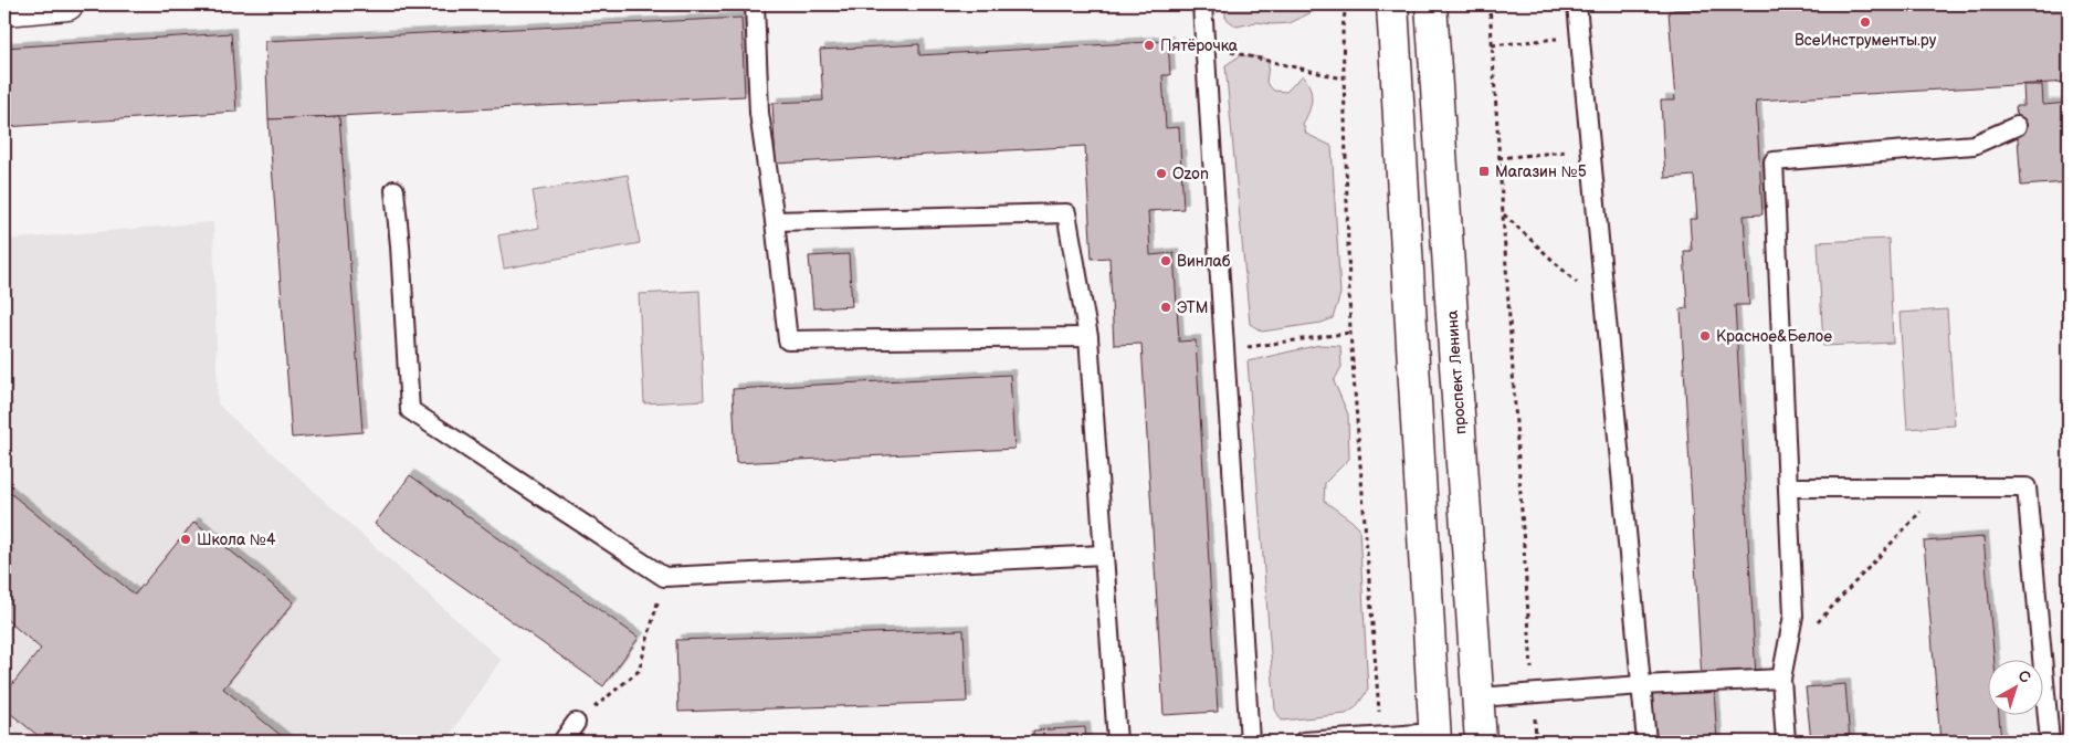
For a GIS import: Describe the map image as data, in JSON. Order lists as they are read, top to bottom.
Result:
{
  "streets": {
    "main road": ["проспект Ленина"]
  },
  "places": {
    "other": [
      "ВсеИнструменты.ру",
      "Пятёрочка",
      "Ozon",
      "Винлаб",
      "ЭТМ",
      "Красное&Белое",
      "Школа №4"
    ],
    "transit": ["Магазин №5"]
  },
  "north": "top right"
}
